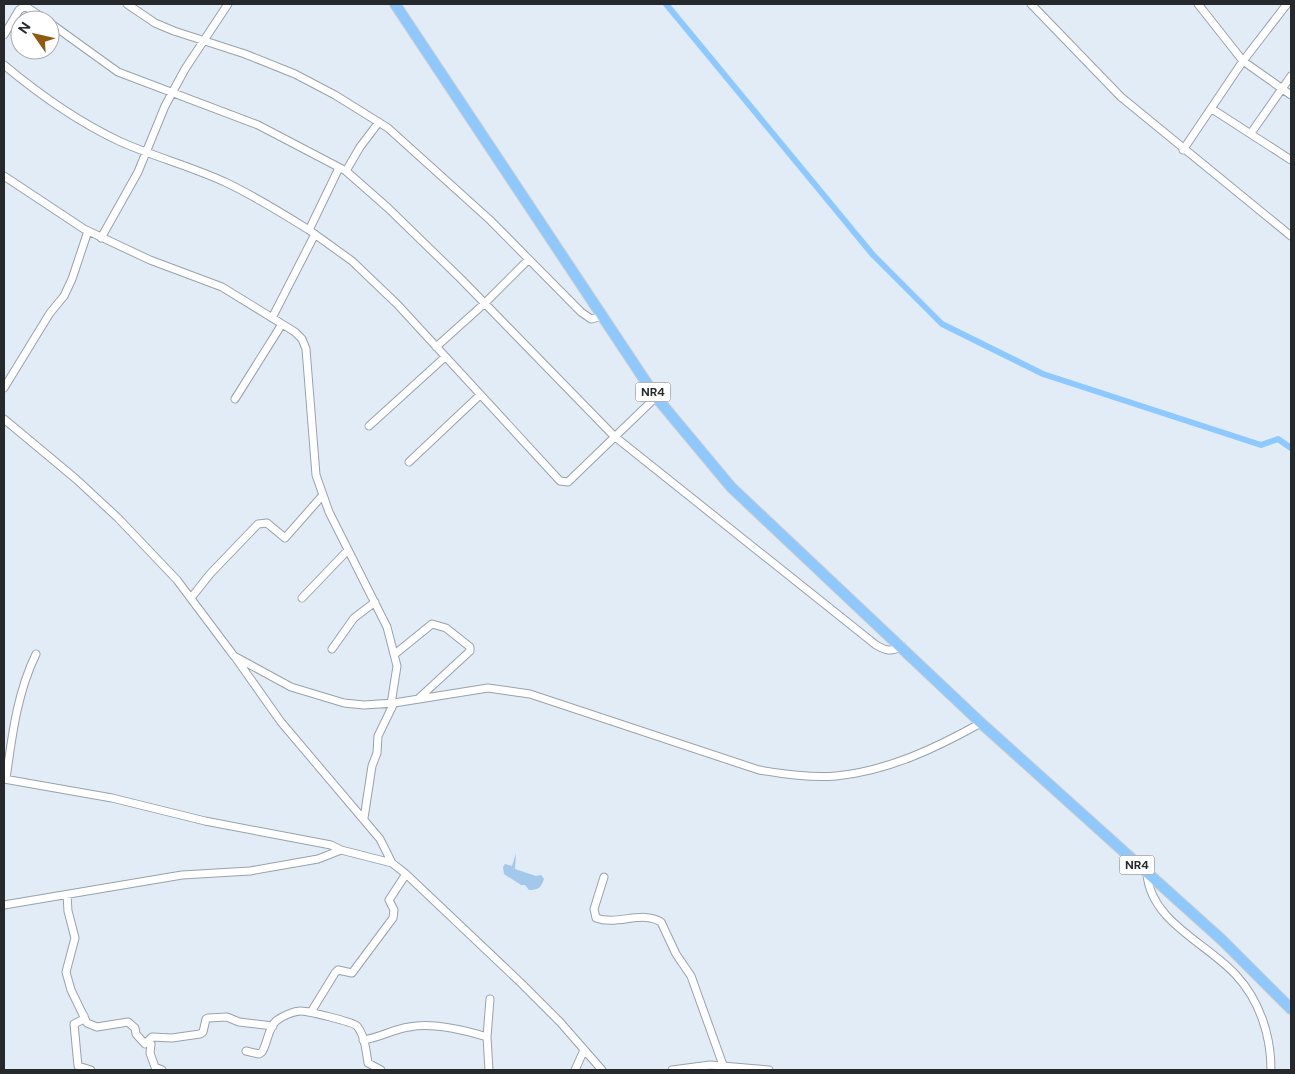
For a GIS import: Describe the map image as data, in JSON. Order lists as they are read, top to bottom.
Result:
{
  "streets": {
    "highway": ["NR4"]
  },
  "north": "top left"
}
